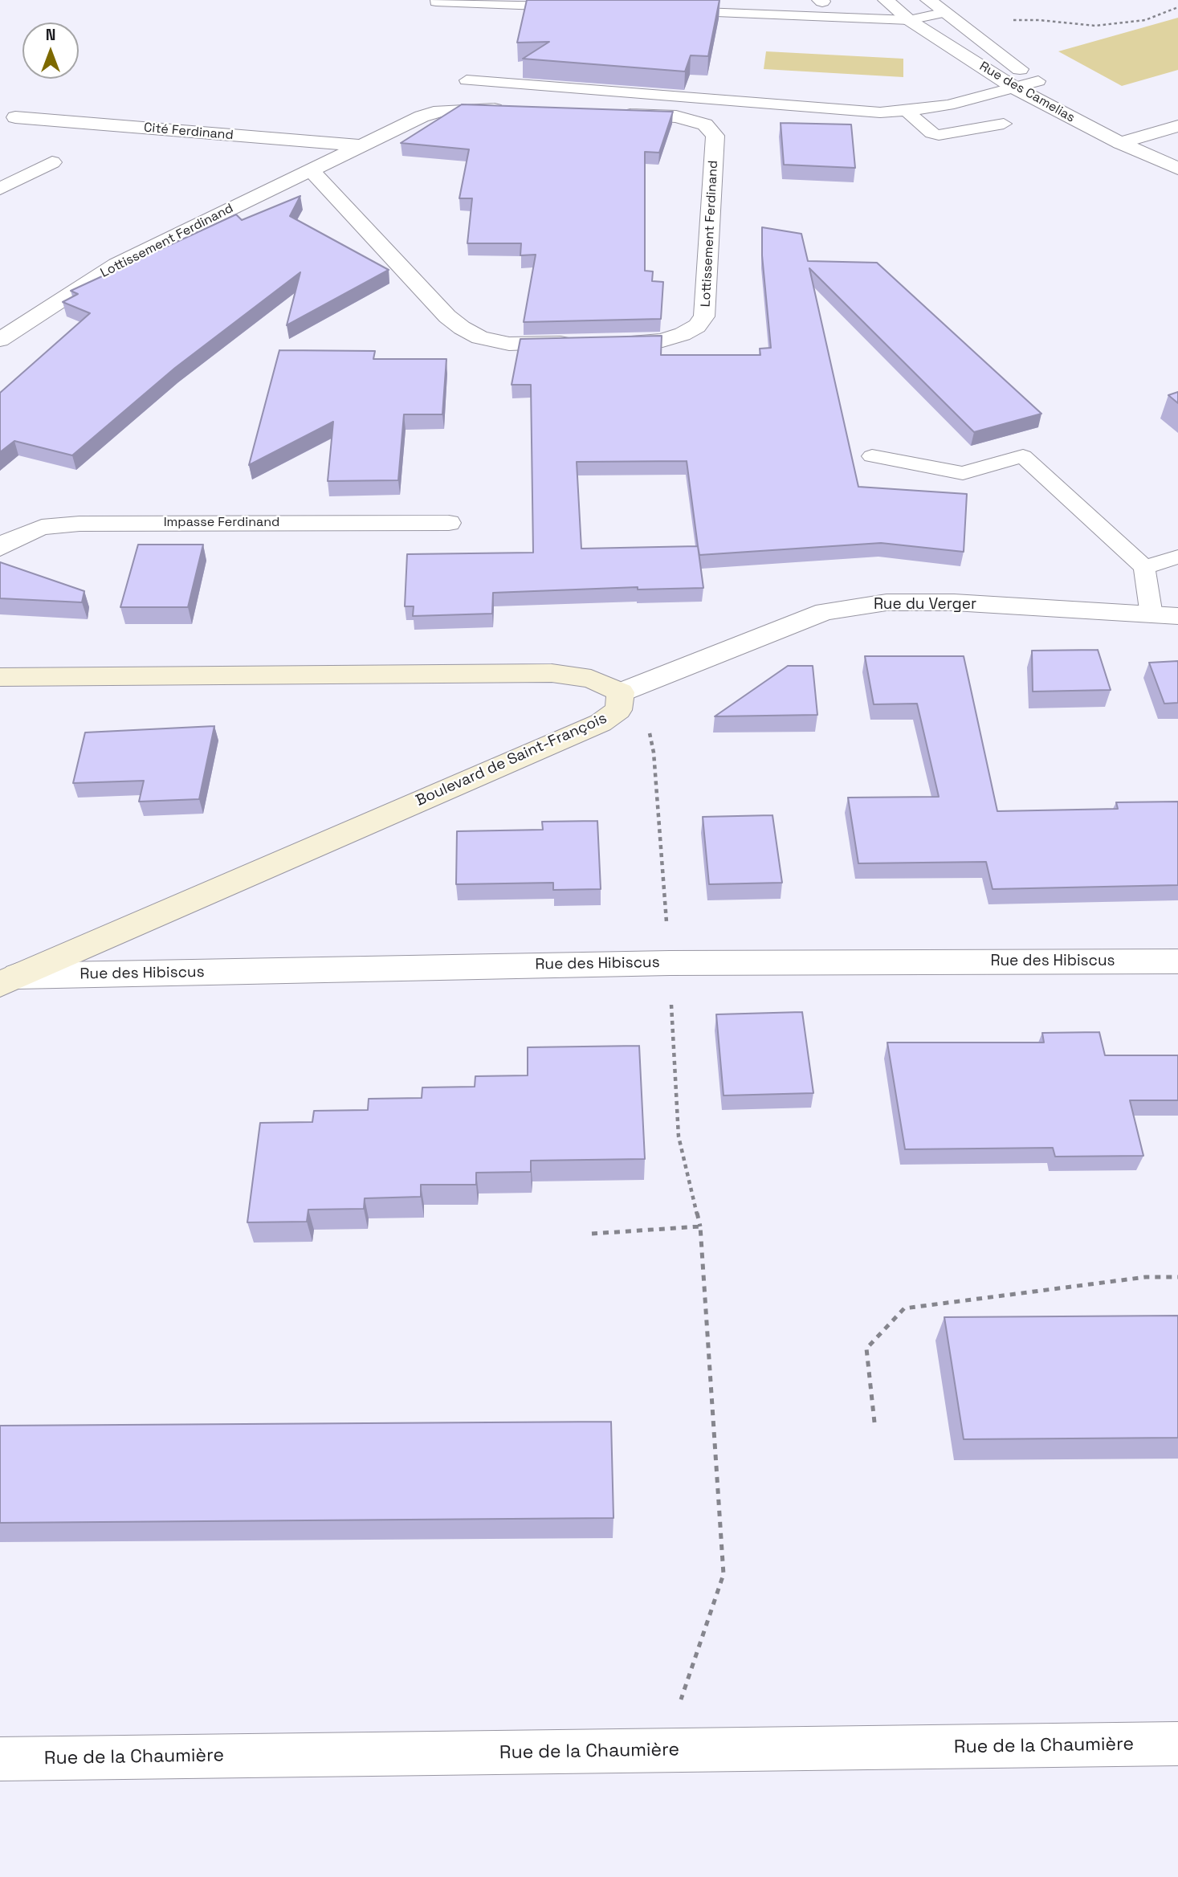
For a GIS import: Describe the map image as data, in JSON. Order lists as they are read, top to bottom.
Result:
{
  "streets": {
    "main road": ["Boulevard de Saint-François"],
    "street": [
      "Rue des Camelias",
      "Cité Ferdinand",
      "Lottissement Ferdinand",
      "Impasse Ferdinand",
      "Rue du Verger",
      "Rue des Hibiscus",
      "Rue de la Chaumière"
    ]
  },
  "crossings": [
    ["Cité Ferdinand", "Lottissement Ferdinand"],
    ["Rue du Verger", "Boulevard de Saint-François"],
    ["Boulevard de Saint-François", "Rue des Hibiscus"]
  ],
  "north": "top"
}
